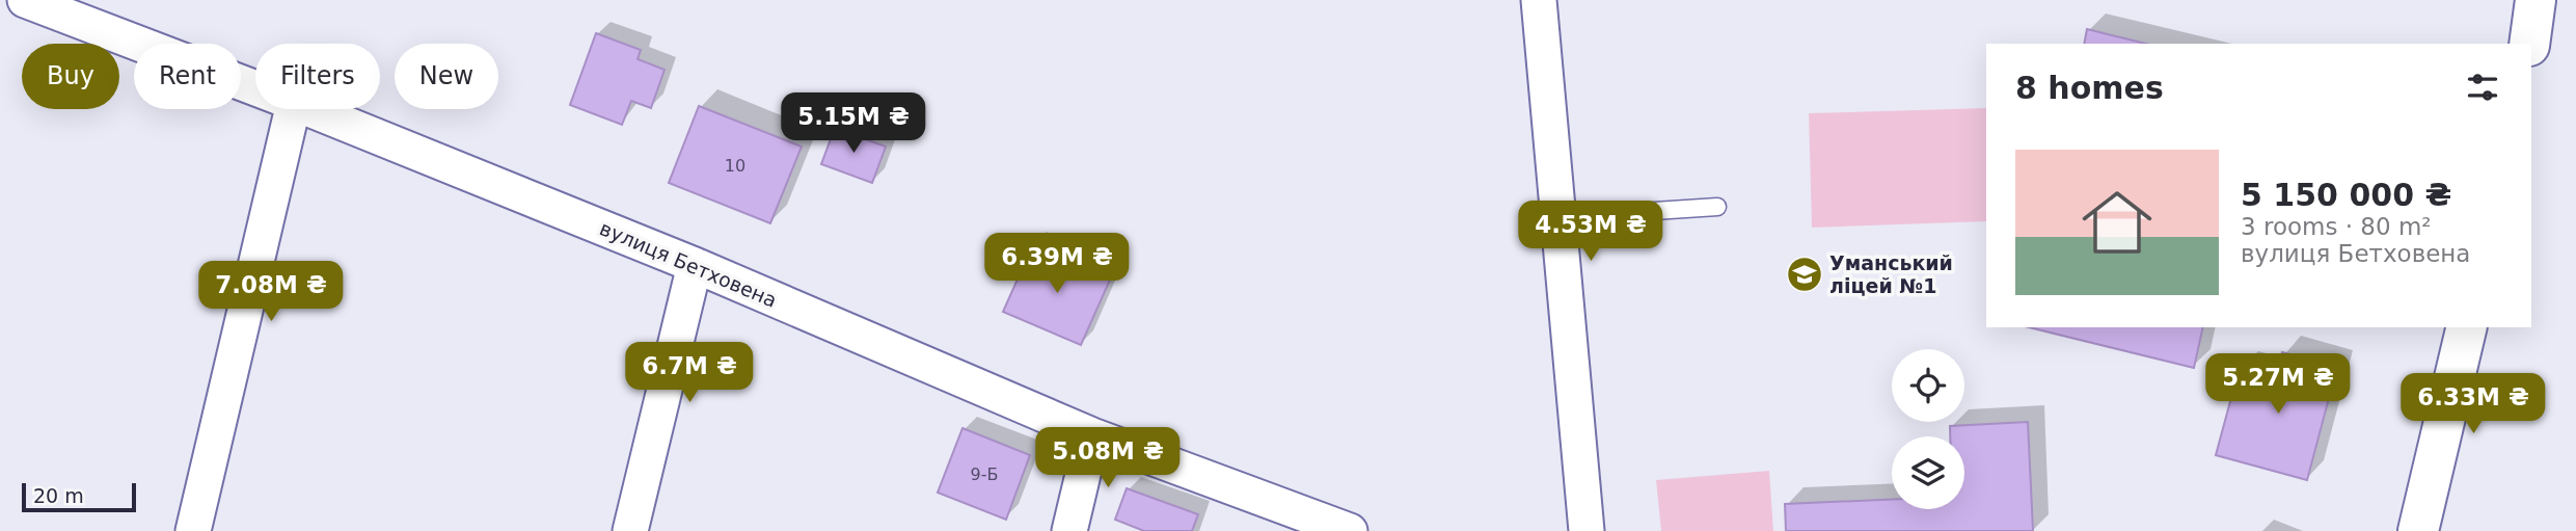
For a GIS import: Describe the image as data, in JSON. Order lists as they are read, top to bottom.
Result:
{
  "streets": {
    "street": ["вулиця Бетховена"]
  },
  "places": {
    "school or university": ["Уманський ліцей №1"]
  },
  "house_numbers": ["10", "9-Б"],
  "scale_bar": "20 m",
  "page": {
    "chip": [
      "Buy",
      "Rent",
      "Filters",
      "New"
    ],
    "heading": "8 homes",
    "price": [
      "5.15M ₴",
      "4.53M ₴",
      "6.39M ₴",
      "7.08M ₴",
      "6.7M ₴",
      "5.27M ₴",
      "6.33M ₴",
      "5.08M ₴"
    ],
    "list": [
      {
        "name": "5 150 000 ₴",
        "note": "3 rooms · 80 m² · вулиця Бетховена"
      }
    ],
    "scale": "20 m"
  }
}
